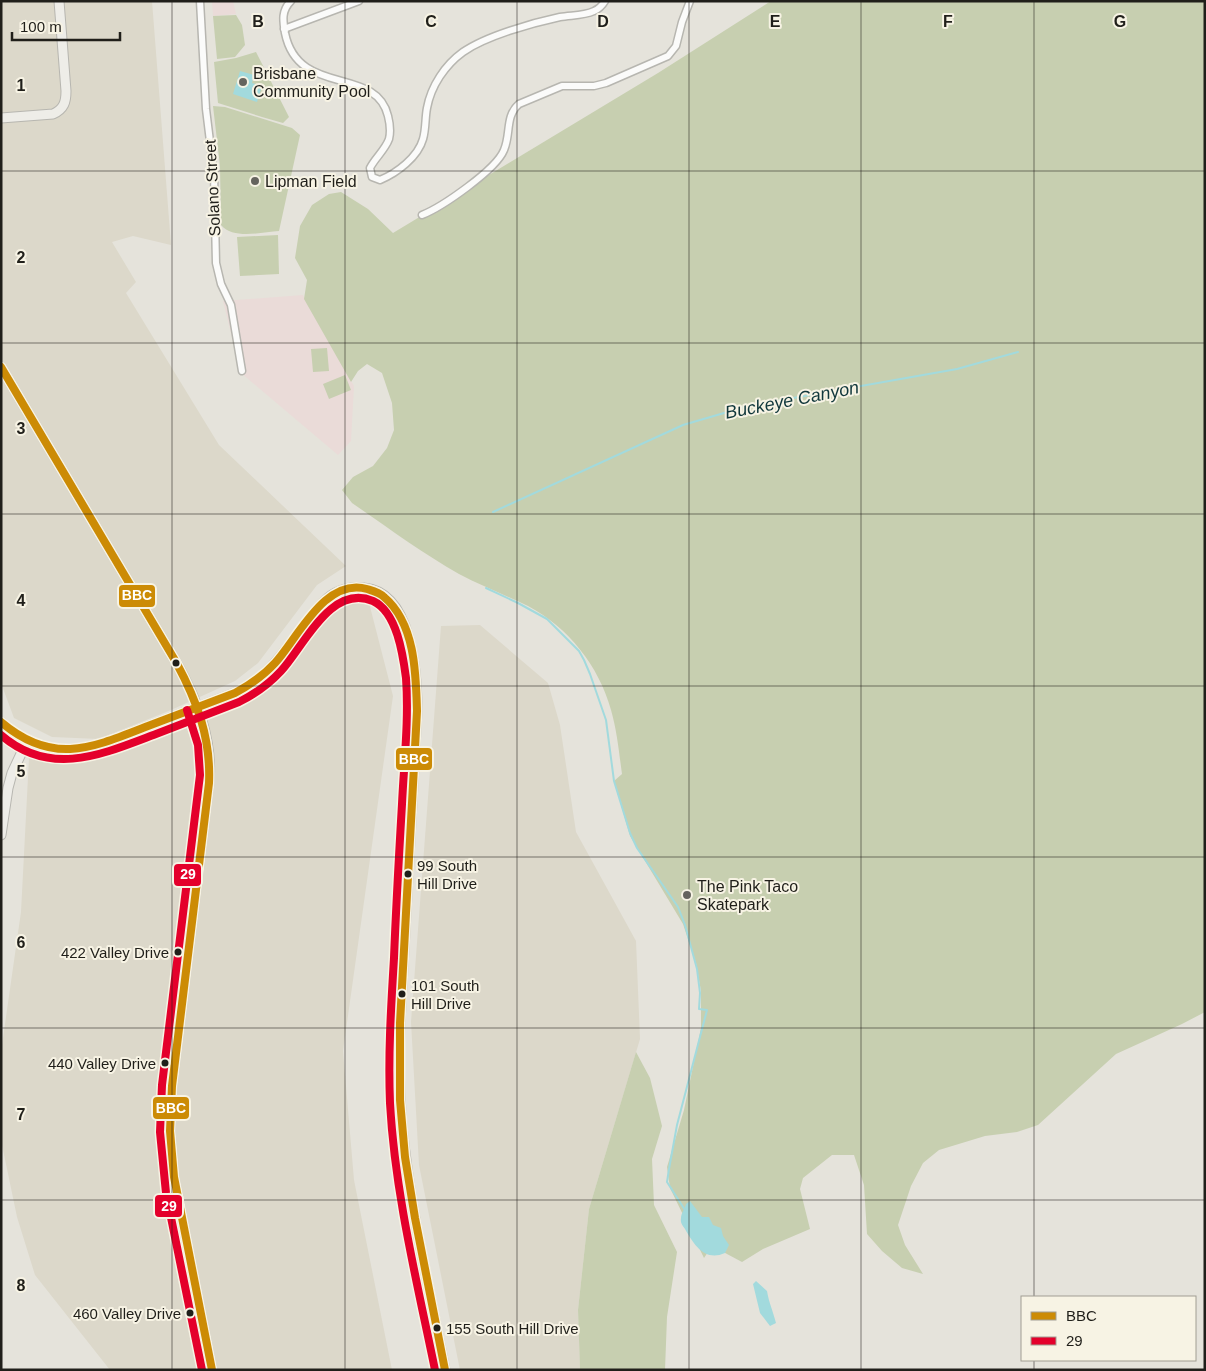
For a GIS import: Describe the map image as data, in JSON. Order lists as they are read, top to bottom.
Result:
{
  "streets": {
    "street": ["Solano Street"]
  },
  "water": ["Buckeye Canyon"],
  "places": [
    "Brisbane Community Pool",
    "Lipman Field",
    "99 South Hill Drive",
    "The Pink Taco Skatepark",
    "422 Valley Drive",
    "101 South Hill Drive",
    "440 Valley Drive",
    "460 Valley Drive",
    "155 South Hill Drive"
  ],
  "lines": ["transit line BBC", "transit line 29"],
  "legend": ["BBC", "29"],
  "scale_bar": "100 m",
  "grid": {
    "columns": [
      "B",
      "C",
      "D",
      "E",
      "F",
      "G"
    ],
    "rows": [
      "1",
      "2",
      "3",
      "4",
      "5",
      "6",
      "7",
      "8"
    ]
  }
}
